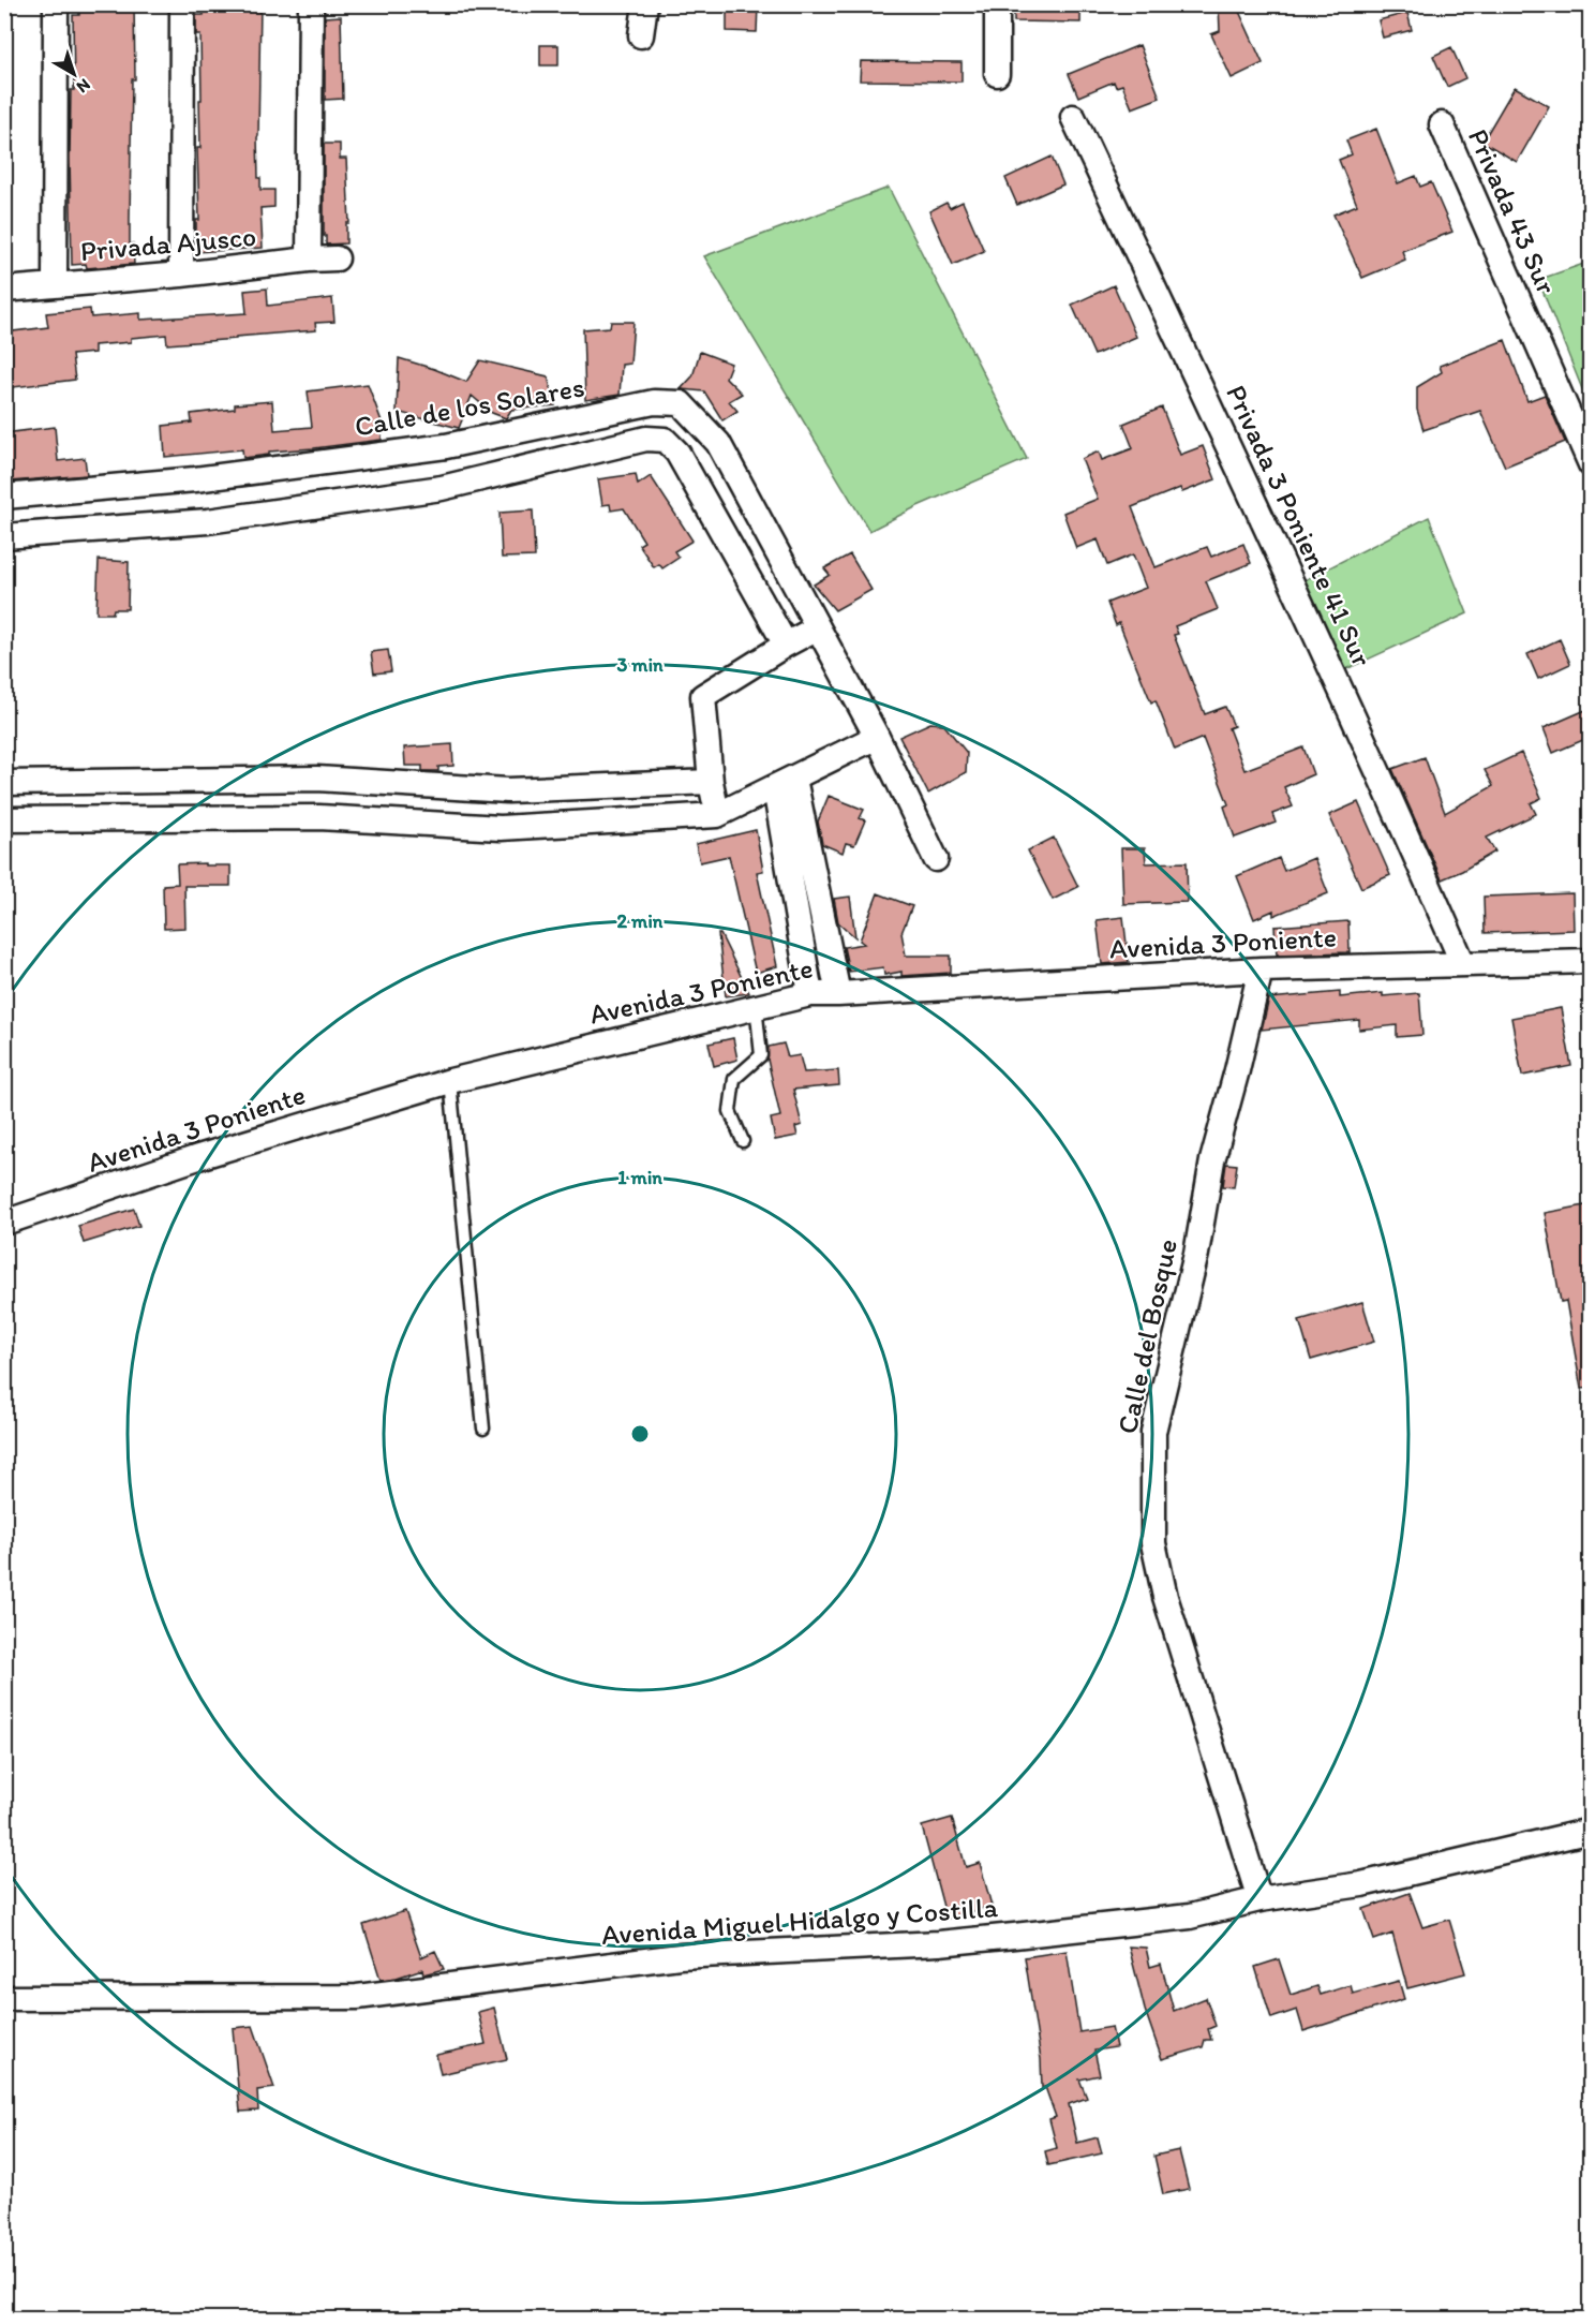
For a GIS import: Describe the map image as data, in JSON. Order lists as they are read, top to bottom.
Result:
{
  "streets": {
    "street": [
      "Privada 43 Sur",
      "Privada Ajusco",
      "Calle de los Solares",
      "Privada 3 Poniente 41 Sur",
      "Avenida 3 Poniente",
      "Calle del Bosque",
      "Avenida Miguel Hidalgo y Costilla"
    ]
  },
  "crossings": [
    ["Privada 3 Poniente 41 Sur", "Avenida 3 Poniente"],
    ["Avenida 3 Poniente", "Calle del Bosque"],
    ["Calle del Bosque", "Avenida Miguel Hidalgo y Costilla"]
  ],
  "north": "bottom right",
  "rings": ["3 min", "2 min", "1 min"]
}
